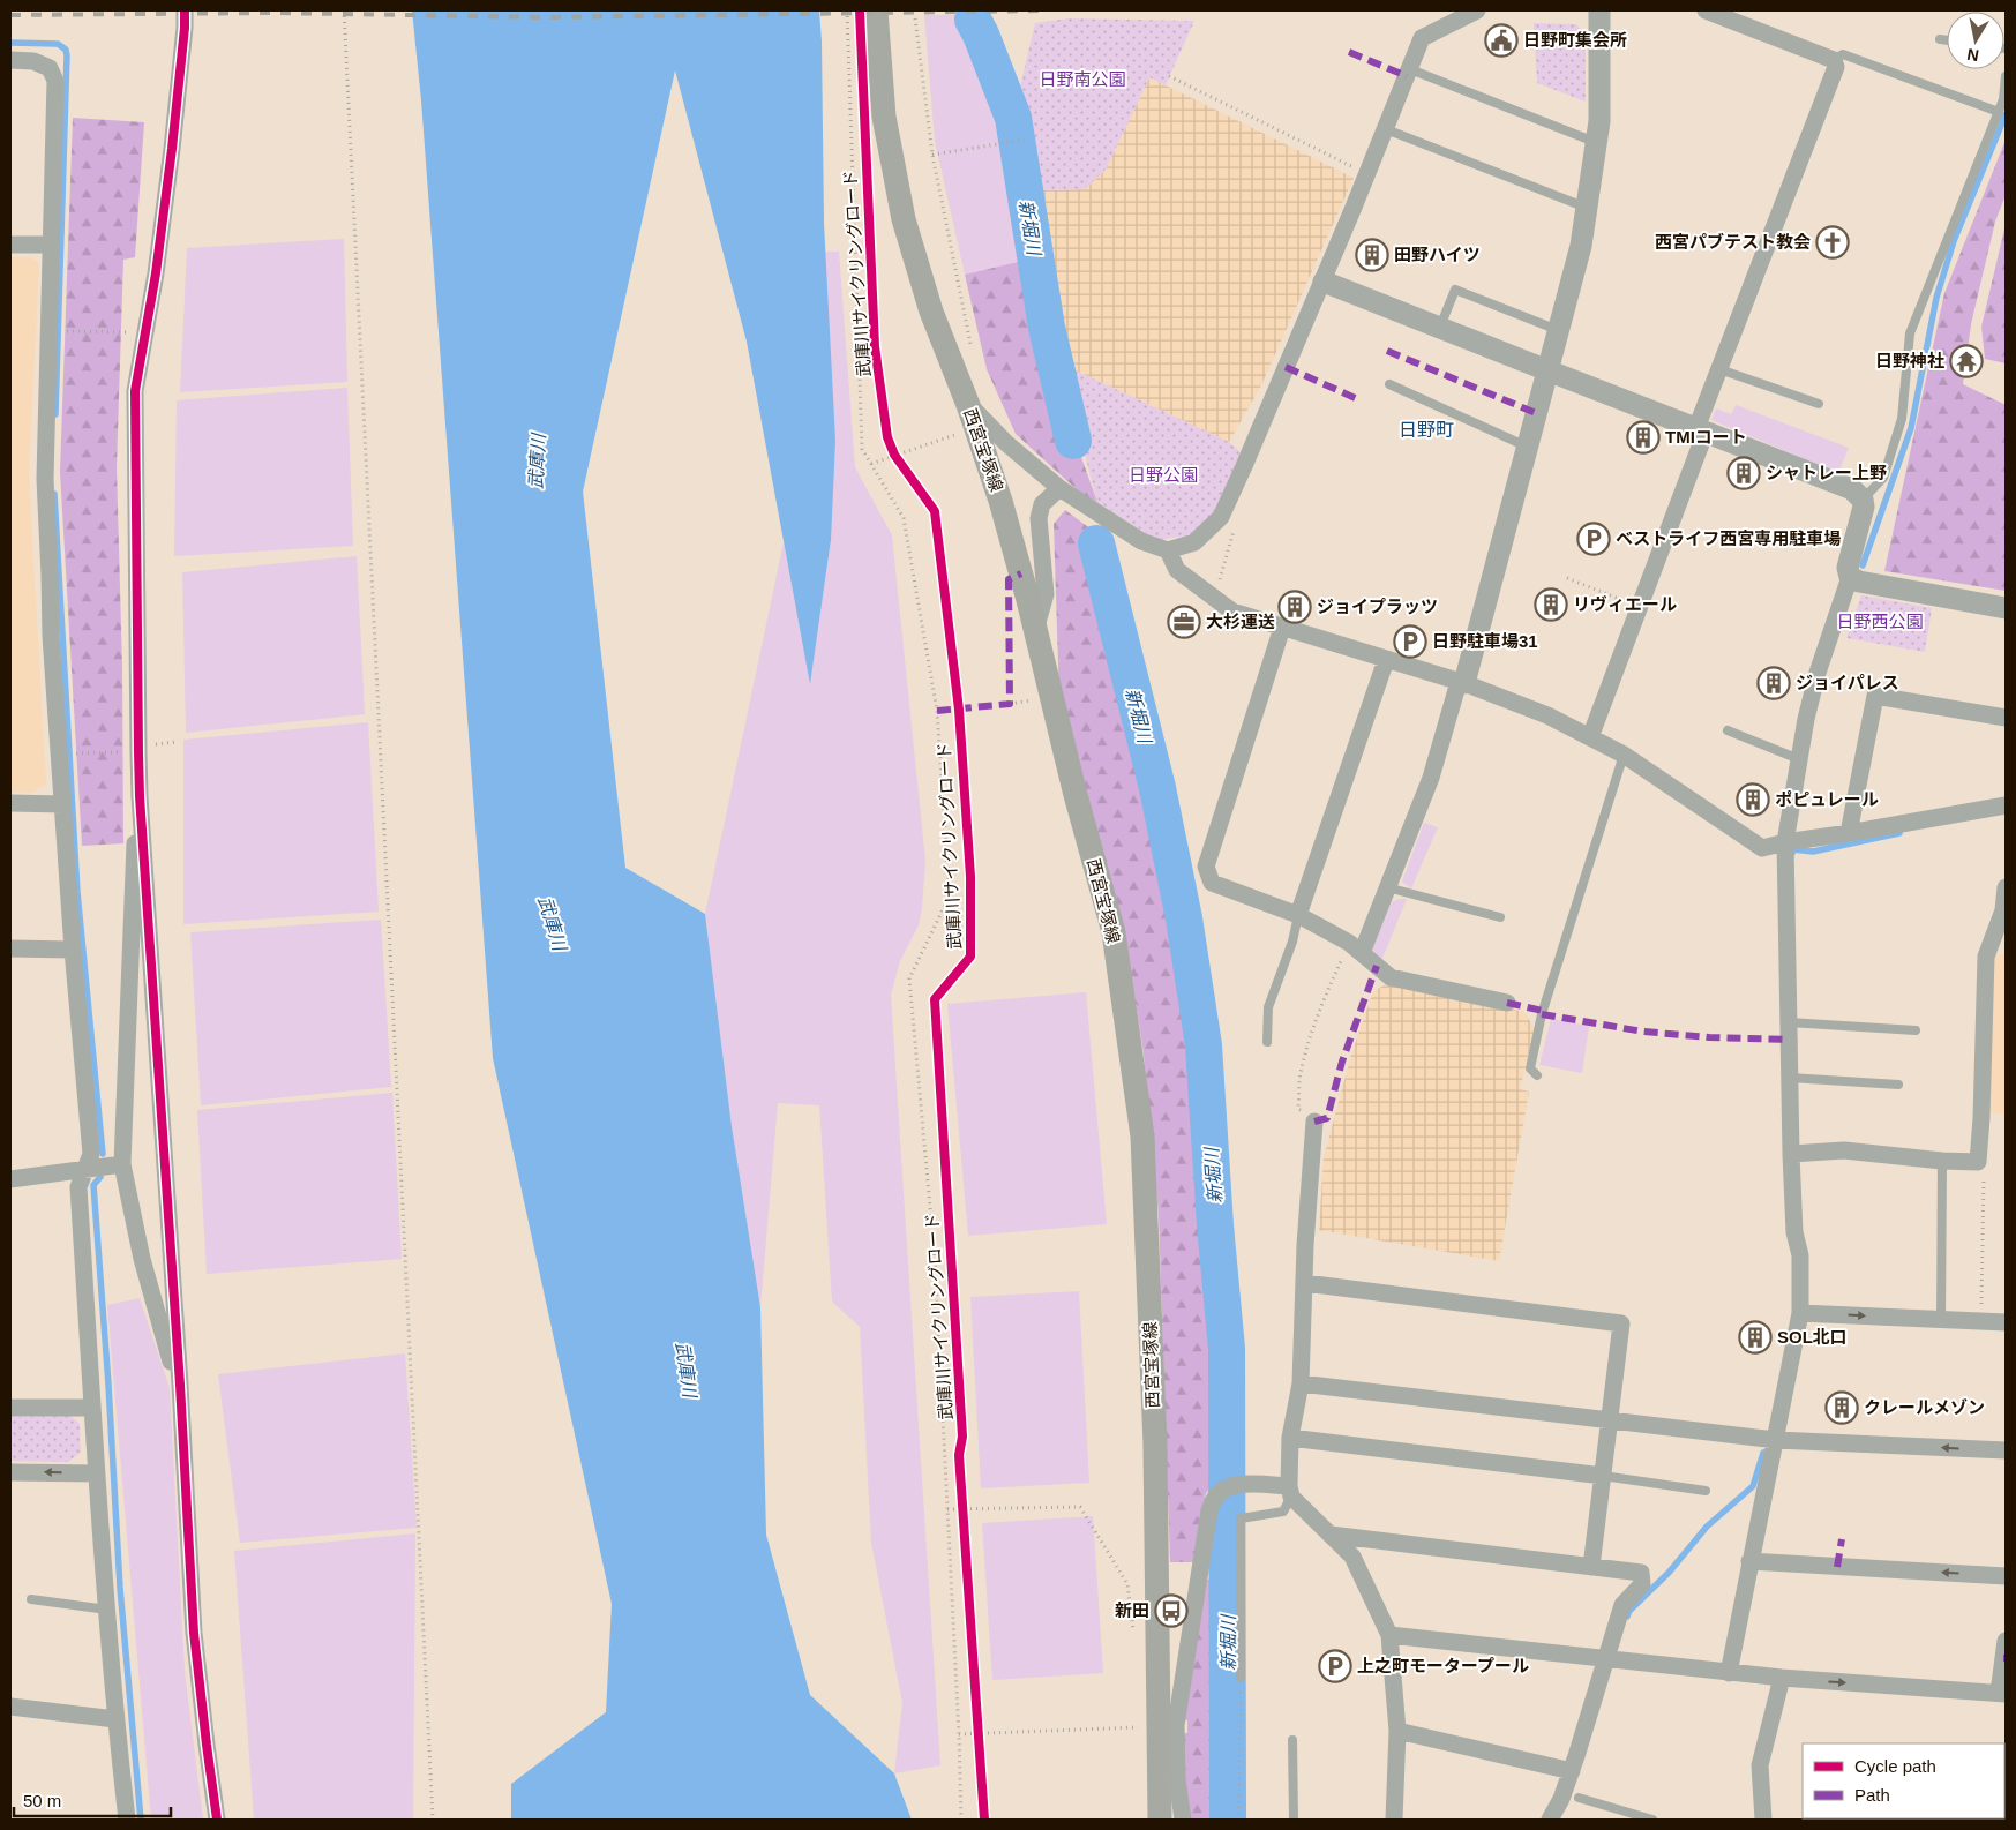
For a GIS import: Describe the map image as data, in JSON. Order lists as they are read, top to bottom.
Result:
{
  "streets": {
    "main road": ["西宮宝塚線"],
    "cycle path": ["武庫川サイクリングロード"]
  },
  "districts": ["日野町"],
  "water": ["新堀川", "武庫川"],
  "parks": ["日野南公園", "日野公園", "日野西公園"],
  "places": {
    "public building": ["日野町集会所"],
    "church": ["西宮パブテスト教会"],
    "building": [
      "田野ハイツ",
      "TMIコート",
      "シャトレー上野",
      "リヴィエール",
      "ジョイプラッツ",
      "ジョイパレス",
      "ポピュレール",
      "SOL北口",
      "クレールメゾン"
    ],
    "temple": ["日野神社"],
    "parking": ["ベストライフ西宮専用駐車場", "日野駐車場31", "上之町モータープール"],
    "office": ["大杉運送"],
    "bus stop": ["新田"]
  },
  "legend": ["Cycle path", "Path"],
  "scale_bar": "50 m",
  "north": "bottom"
}
